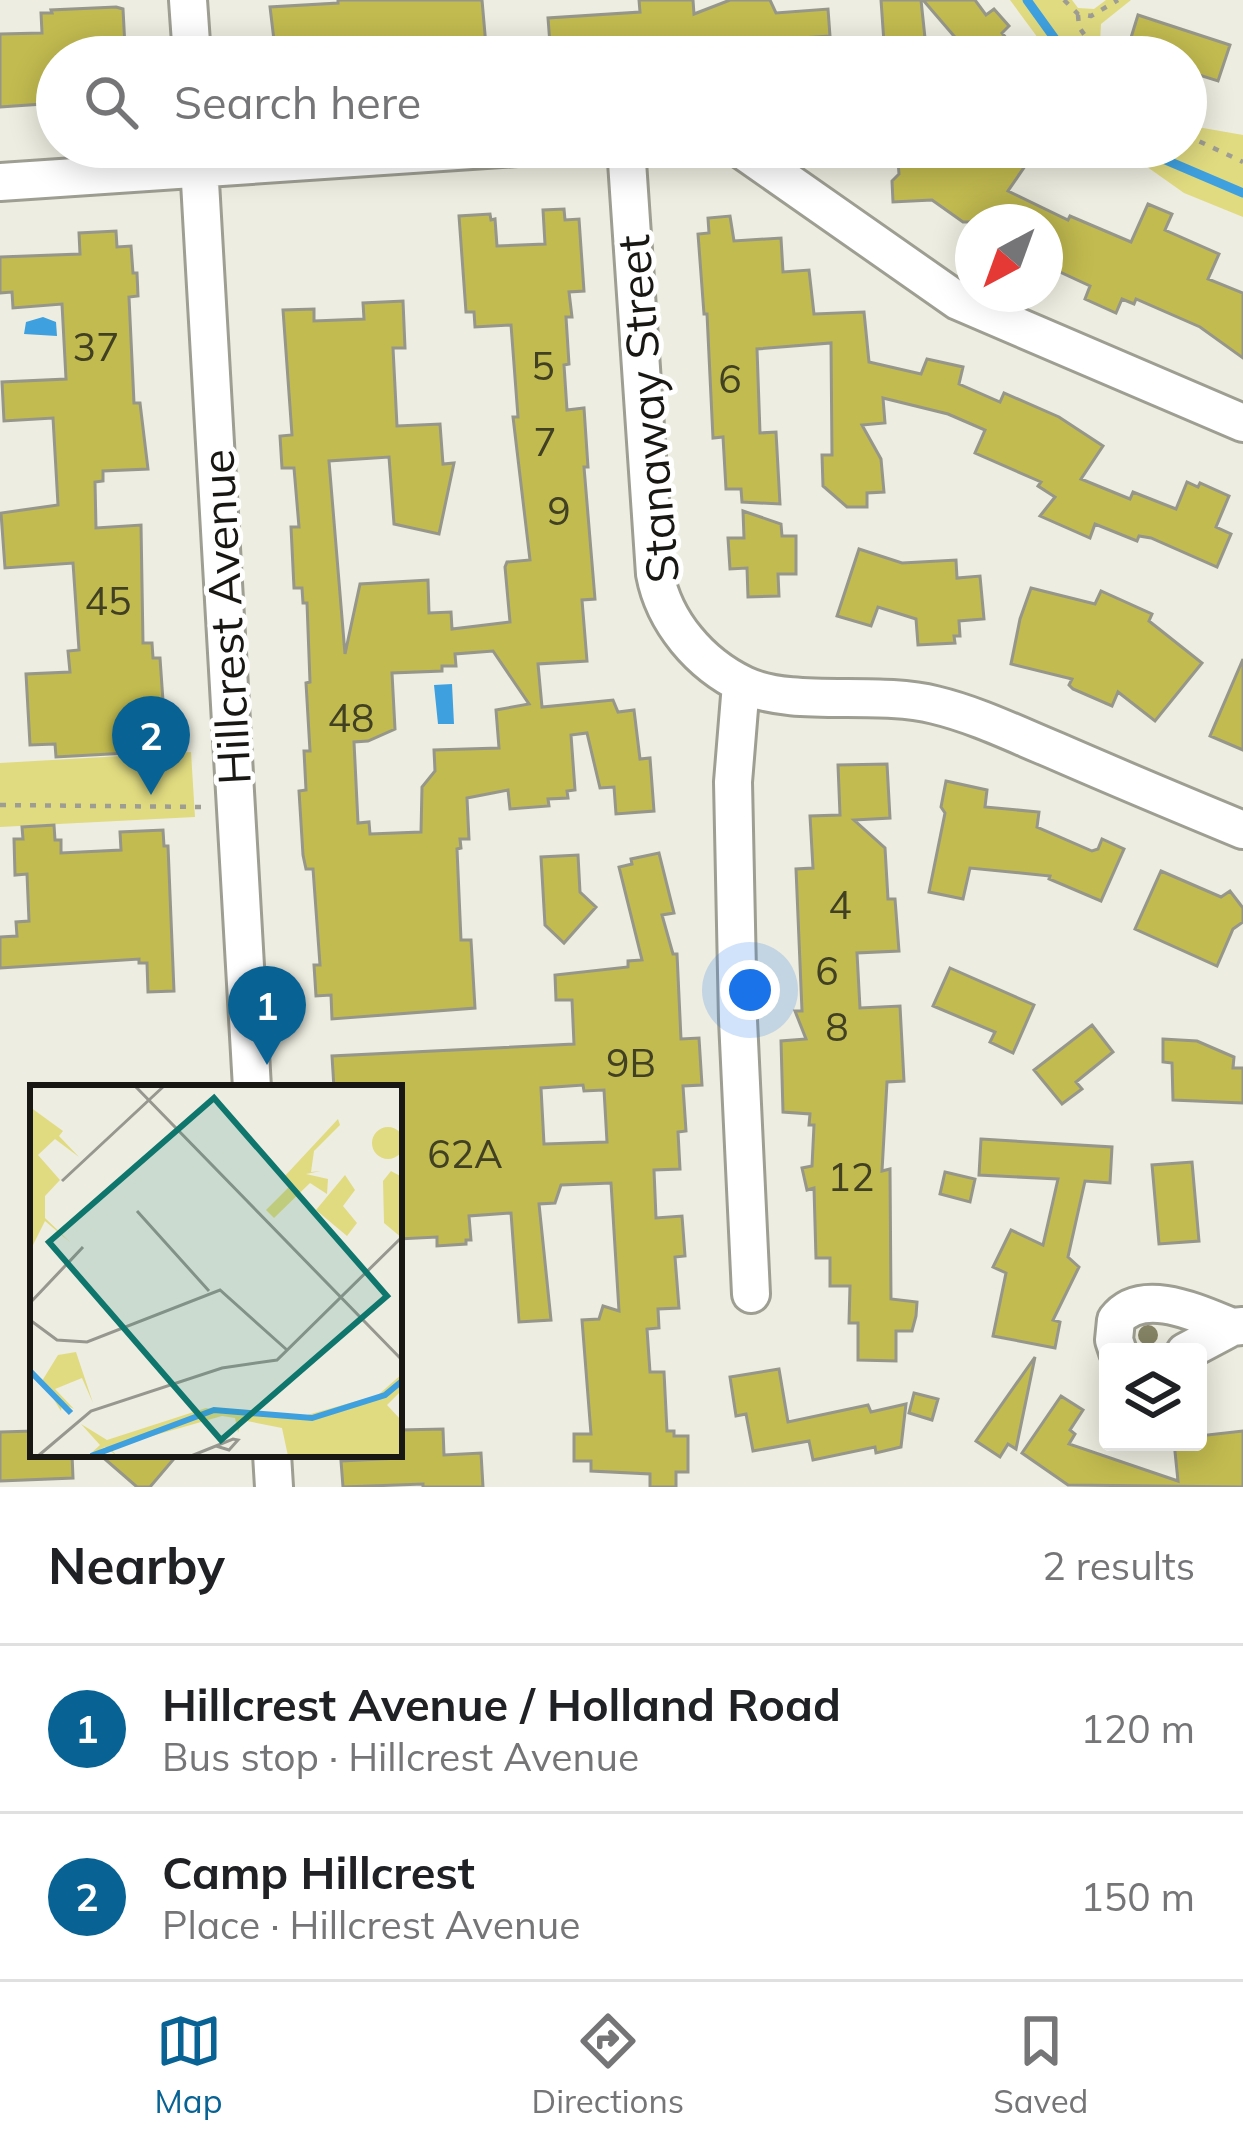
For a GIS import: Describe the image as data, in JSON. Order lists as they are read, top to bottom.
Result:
{
  "streets": {
    "street": ["Stanaway Street", "Hillcrest Avenue"]
  },
  "house_numbers": [
    "37",
    "5",
    "6",
    "7",
    "9",
    "45",
    "48",
    "4",
    "6",
    "8",
    "9B",
    "62A",
    "12"
  ],
  "north": "bottom left",
  "page": {
    "search": "Search here",
    "pins": ["2", "1"],
    "heading": ["Nearby", "2 results"],
    "list": [
      {
        "mark": "1",
        "name": "Hillcrest Avenue / Holland Road",
        "note": "Bus stop · Hillcrest Avenue",
        "value": "120 m"
      },
      {
        "mark": "2",
        "name": "Camp Hillcrest",
        "note": "Place · Hillcrest Avenue",
        "value": "150 m"
      }
    ],
    "nav": ["Map", "Directions", "Saved"]
  }
}
